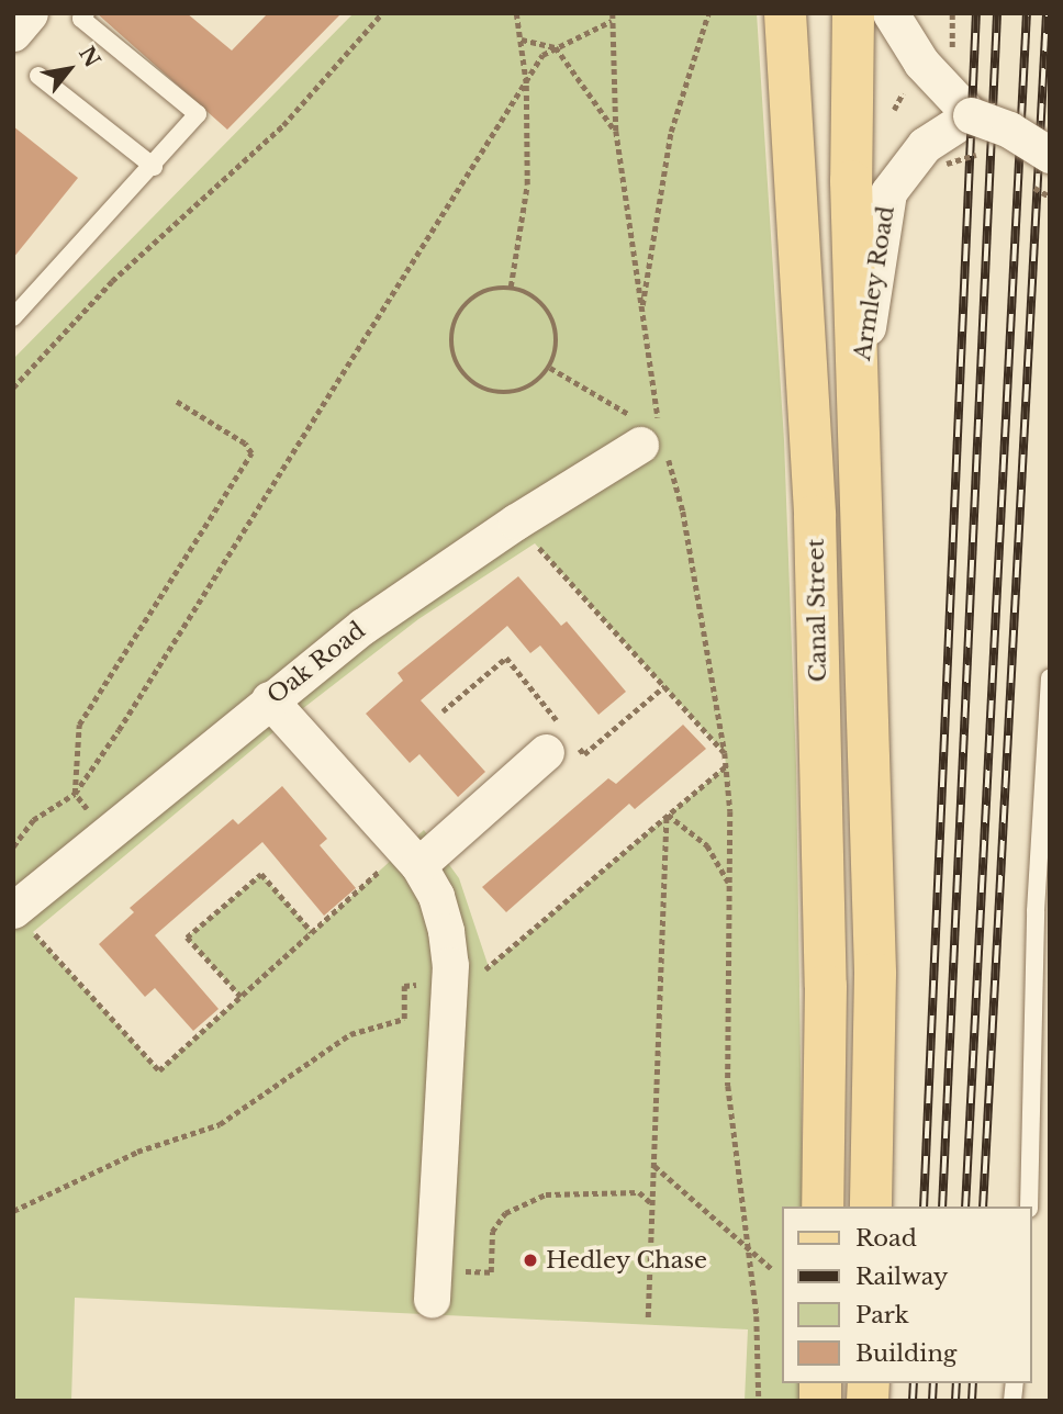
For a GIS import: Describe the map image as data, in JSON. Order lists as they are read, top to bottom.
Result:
{
  "streets": {
    "main road": ["Canal Street"],
    "street": ["Armley Road", "Oak Road"]
  },
  "crossings": [
    ["Armley Road", "Canal Street"]
  ],
  "places": ["Hedley Chase"],
  "legend": [
    "Road",
    "Railway",
    "Park",
    "Building"
  ],
  "north": "top right"
}
